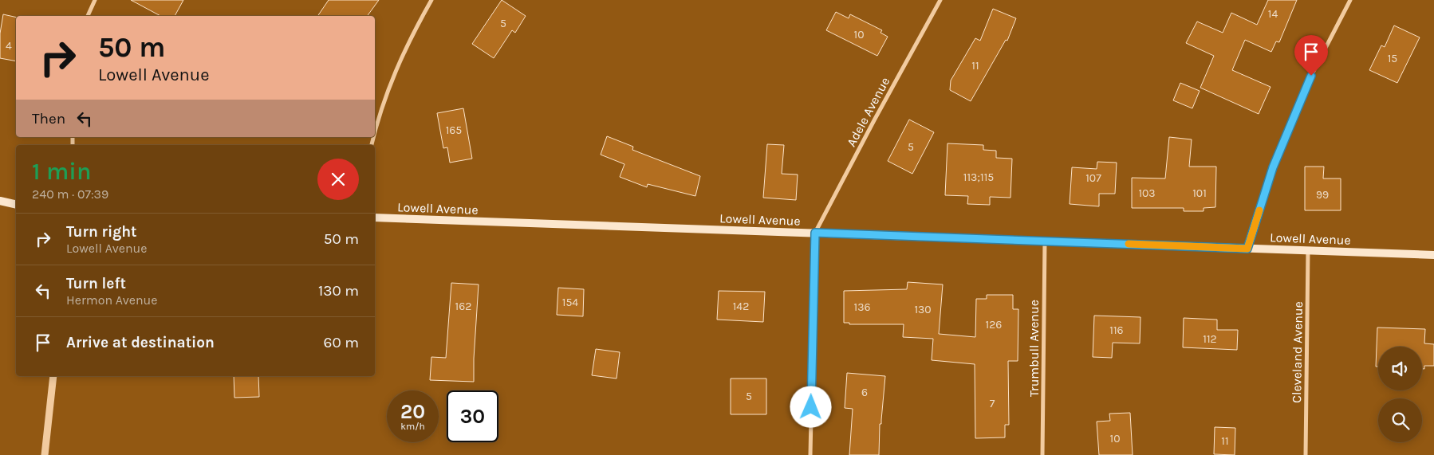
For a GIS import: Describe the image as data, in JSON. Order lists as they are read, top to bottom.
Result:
{
  "streets": {
    "main road": ["Lowell Avenue"],
    "street": ["Adele Avenue", "Trumbull Avenue", "Cleveland Avenue"]
  },
  "crossings": [
    ["Adele Avenue", "Lowell Avenue"],
    ["Lowell Avenue", "Trumbull Avenue"],
    ["Lowell Avenue", "Cleveland Avenue"]
  ],
  "house_numbers": [
    "14",
    "5",
    "10",
    "4",
    "15",
    "11",
    "165",
    "5",
    "113;115",
    "107",
    "103",
    "101",
    "99",
    "154",
    "162",
    "142",
    "136",
    "130",
    "126",
    "116",
    "112",
    "6",
    "5",
    "7",
    "10",
    "11"
  ],
  "page": {
    "turn": ["50 m", "Lowell Avenue"],
    "then": "Then",
    "heading": ["1 min", "240 m · 07:39"],
    "list": [
      {
        "name": "Turn right",
        "note": "Lowell Avenue",
        "value": "50 m"
      },
      {
        "name": "Turn left",
        "note": "Hermon Avenue",
        "value": "130 m"
      },
      {
        "name": "Arrive at destination",
        "value": "60 m"
      }
    ],
    "speed": "20 km/h",
    "limit": "30"
  }
}
